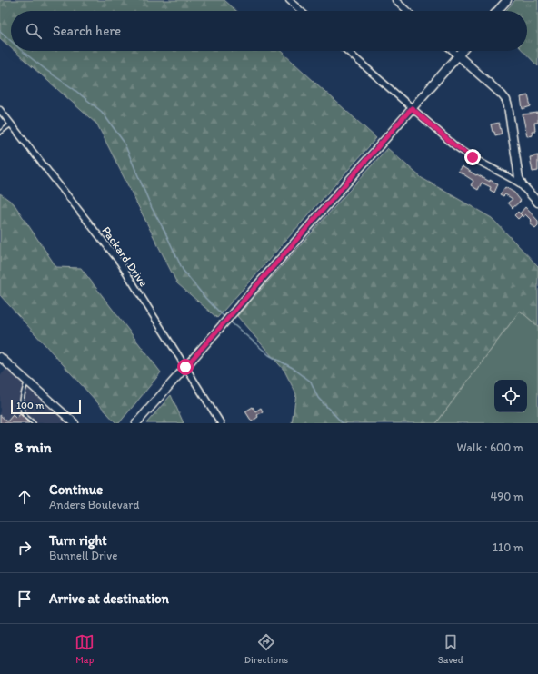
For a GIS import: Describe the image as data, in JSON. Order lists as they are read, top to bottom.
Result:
{
  "streets": {
    "street": ["Packard Drive"]
  },
  "scale_bar": "100 m",
  "page": {
    "search": "Search here",
    "scale": "100 m",
    "heading": ["8 min", "Walk · 600 m"],
    "list": [
      ["Continue", "Anders Boulevard", "490 m"],
      ["Turn right", "Bunnell Drive", "110 m"],
      "Arrive at destination"
    ],
    "nav": ["Map", "Directions", "Saved"]
  }
}
